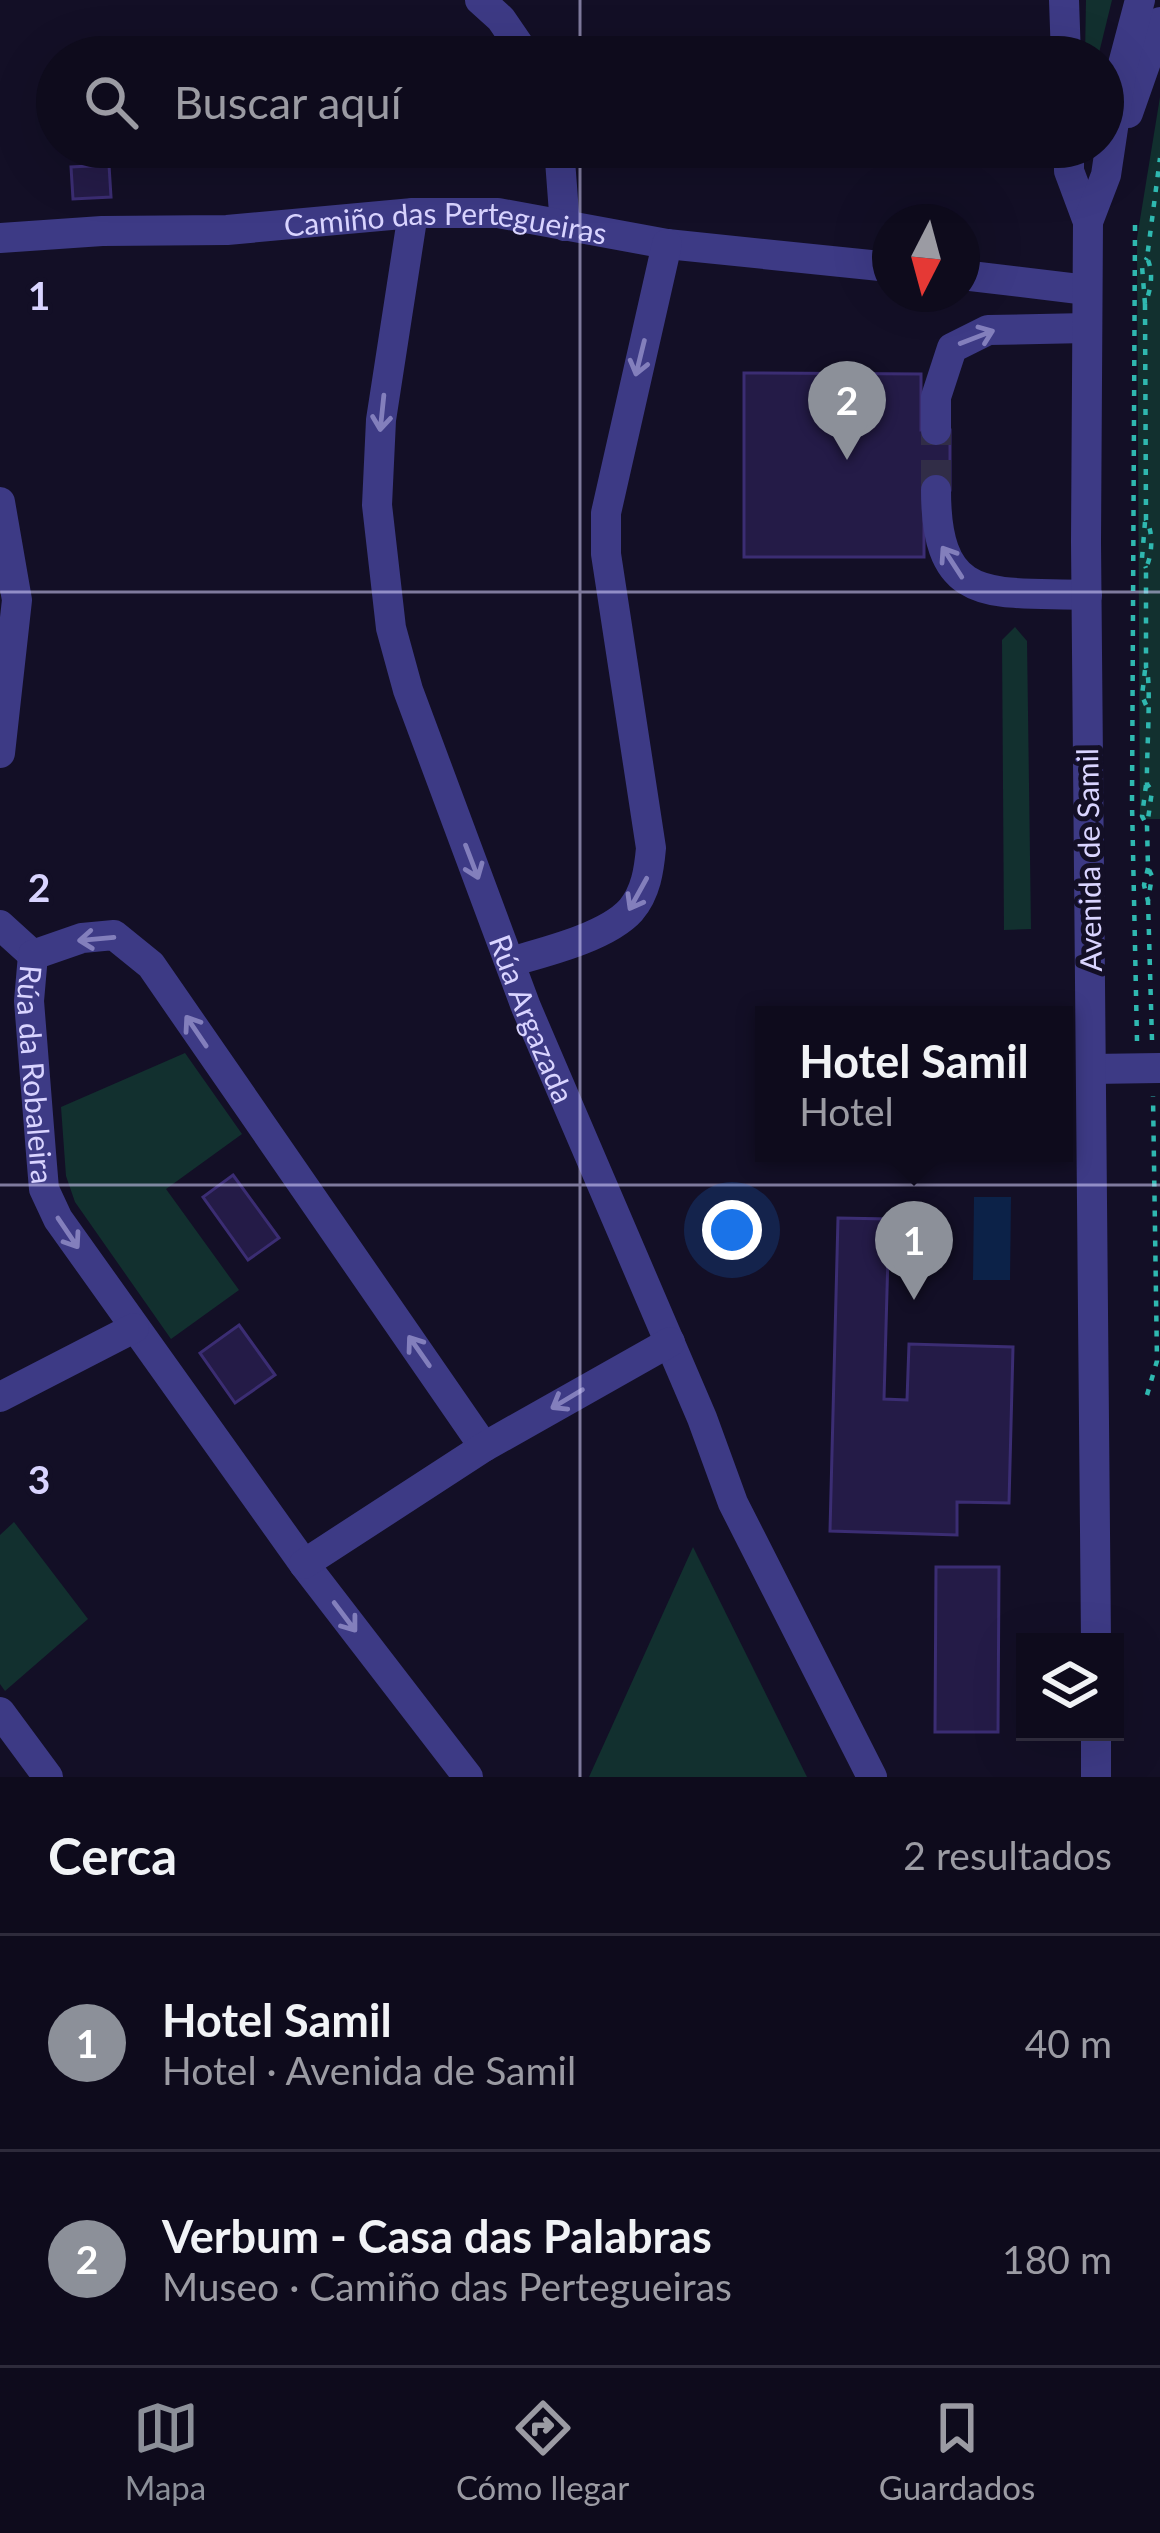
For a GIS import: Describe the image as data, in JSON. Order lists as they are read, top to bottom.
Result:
{
  "streets": {
    "street": [
      "Camiño das Pertegueiras",
      "Avenida de Samil",
      "Rúa Argazada",
      "Rúa da Robaleira"
    ]
  },
  "crossings": [
    ["Camiño das Pertegueiras", "Rúa Argazada"]
  ],
  "one_way": ["Rúa Argazada"],
  "north": "bottom",
  "page": {
    "search": "Buscar aquí",
    "pins": ["2", "1"],
    "popup": ["Hotel Samil", "Hotel"],
    "heading": ["Cerca", "2 resultados"],
    "list": [
      {
        "mark": "1",
        "name": "Hotel Samil",
        "note": "Hotel · Avenida de Samil",
        "value": "40 m"
      },
      {
        "mark": "2",
        "name": "Verbum - Casa das Palabras",
        "note": "Museo · Camiño das Pertegueiras",
        "value": "180 m"
      }
    ],
    "nav": ["Mapa", "Cómo llegar", "Guardados"]
  },
  "grid": {
    "rows": ["1", "2", "3"]
  }
}
